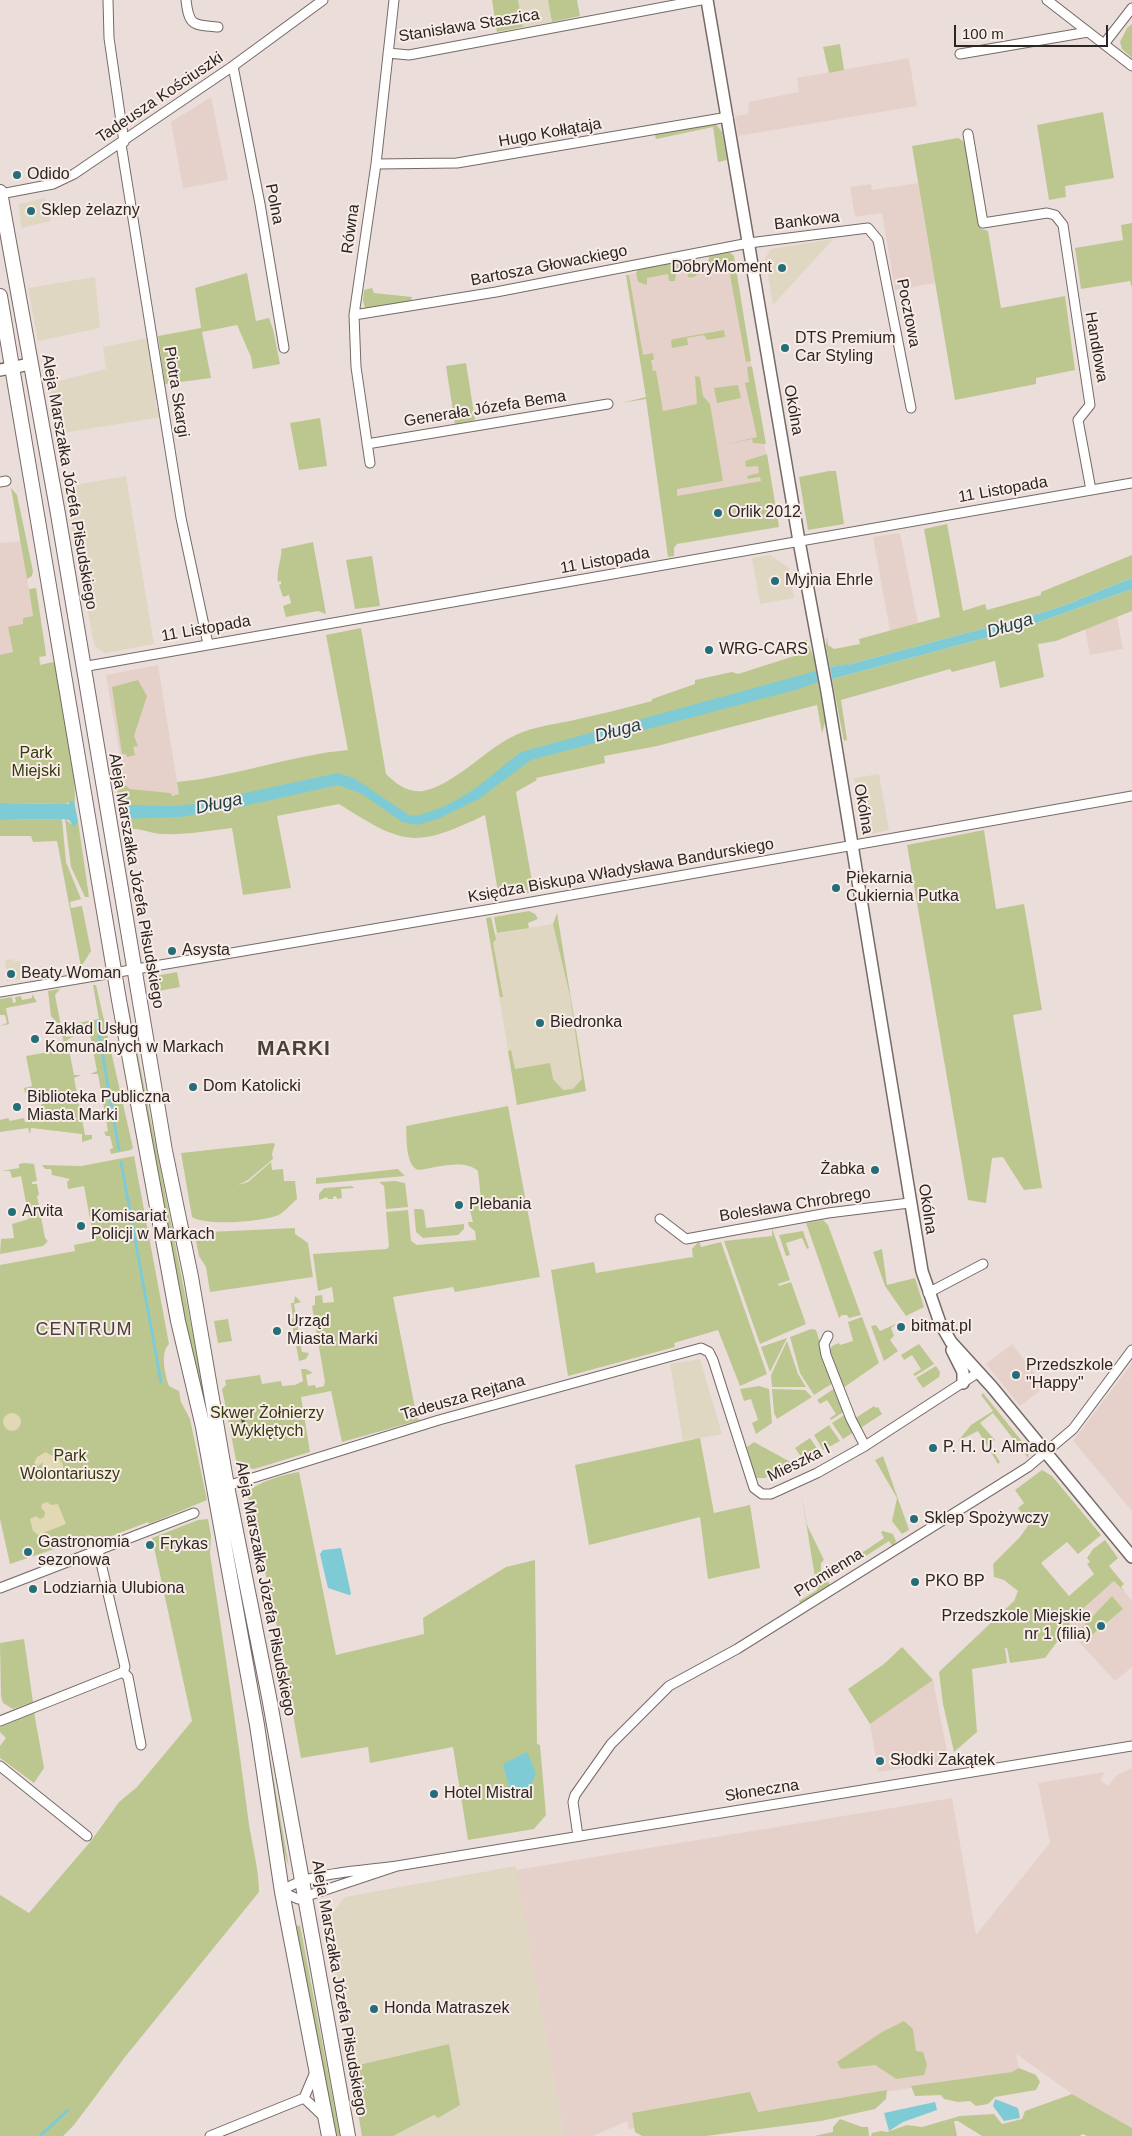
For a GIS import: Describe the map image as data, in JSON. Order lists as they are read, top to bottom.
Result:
{
  "streets": {
    "main road": ["Aleja Marszałka Józefa Piłsudskiego"],
    "street": [
      "Stanisława Staszica",
      "Tadeusza Kościuszki",
      "Hugo Kołłątaja",
      "Polna",
      "Bankowa",
      "Równa",
      "Bartosza Głowackiego",
      "Pocztowa",
      "Handlowa",
      "Piotra Skargi",
      "Generała Józefa Bema",
      "Okólna",
      "11 Listopada",
      "Księdza Biskupa Władysława Bandurskiego",
      "Bolesława Chrobrego",
      "Tadeusza Rejtana",
      "Mieszka I",
      "Promienna",
      "Słoneczna"
    ]
  },
  "crossings": [
    ["Stanisława Staszica", "Równa"],
    ["Tadeusza Kościuszki", "Polna"],
    ["Tadeusza Kościuszki", "Piotra Skargi"],
    ["Tadeusza Kościuszki", "Aleja Marszałka Józefa Piłsudskiego"],
    ["Hugo Kołłątaja", "Równa"],
    ["Hugo Kołłątaja", "Okólna"],
    ["Bankowa", "Bartosza Głowackiego"],
    ["Bankowa", "Pocztowa"],
    ["Bankowa", "Okólna"],
    ["Równa", "Bartosza Głowackiego"],
    ["Równa", "Generała Józefa Bema"],
    ["Bartosza Głowackiego", "Okólna"],
    ["Handlowa", "11 Listopada"],
    ["Piotra Skargi", "11 Listopada"],
    ["Okólna", "11 Listopada"],
    ["Okólna", "Księdza Biskupa Władysława Bandurskiego"],
    ["Okólna", "Bolesława Chrobrego"],
    ["Okólna", "Mieszka I"],
    ["Okólna", "Promienna"],
    ["Aleja Marszałka Józefa Piłsudskiego", "11 Listopada"],
    ["Aleja Marszałka Józefa Piłsudskiego", "Księdza Biskupa Władysława Bandurskiego"],
    ["Aleja Marszałka Józefa Piłsudskiego", "Tadeusza Rejtana"],
    ["Aleja Marszałka Józefa Piłsudskiego", "Słoneczna"],
    ["Tadeusza Rejtana", "Mieszka I"],
    ["Promienna", "Słoneczna"]
  ],
  "districts": ["MARKI", "CENTRUM"],
  "water": ["Długa"],
  "parks": ["Park Miejski", "Skwer Żołnierzy Wyklętych", "Park Wolontariuszy"],
  "places": [
    "Odido",
    "Sklep żelazny",
    "DobryMoment",
    "DTS Premium Car Styling",
    "Orlik 2012",
    "Myjnia Ehrle",
    "WRG-CARS",
    "Piekarnia Cukiernia Putka",
    "Asysta",
    "Beaty Woman",
    "Biedronka",
    "Zakład Usług Komunalnych w Markach",
    "Dom Katolicki",
    "Biblioteka Publiczna Miasta Marki",
    "Żabka",
    "Plebania",
    "Arvita",
    "Komisariat Policji w Markach",
    "bitmat.pl",
    "Urząd Miasta Marki",
    "Przedszkole \"Happy\"",
    "P. H. U. Almado",
    "Sklep Spożywczy",
    "Frykas",
    "Gastronomia sezonowa",
    "PKO BP",
    "Lodziarnia Ulubiona",
    "Przedszkole Miejskie nr 1 (filia)",
    "Słodki Zakątek",
    "Hotel Mistral",
    "Honda Matraszek"
  ],
  "scale_bar": "100 m"
}
